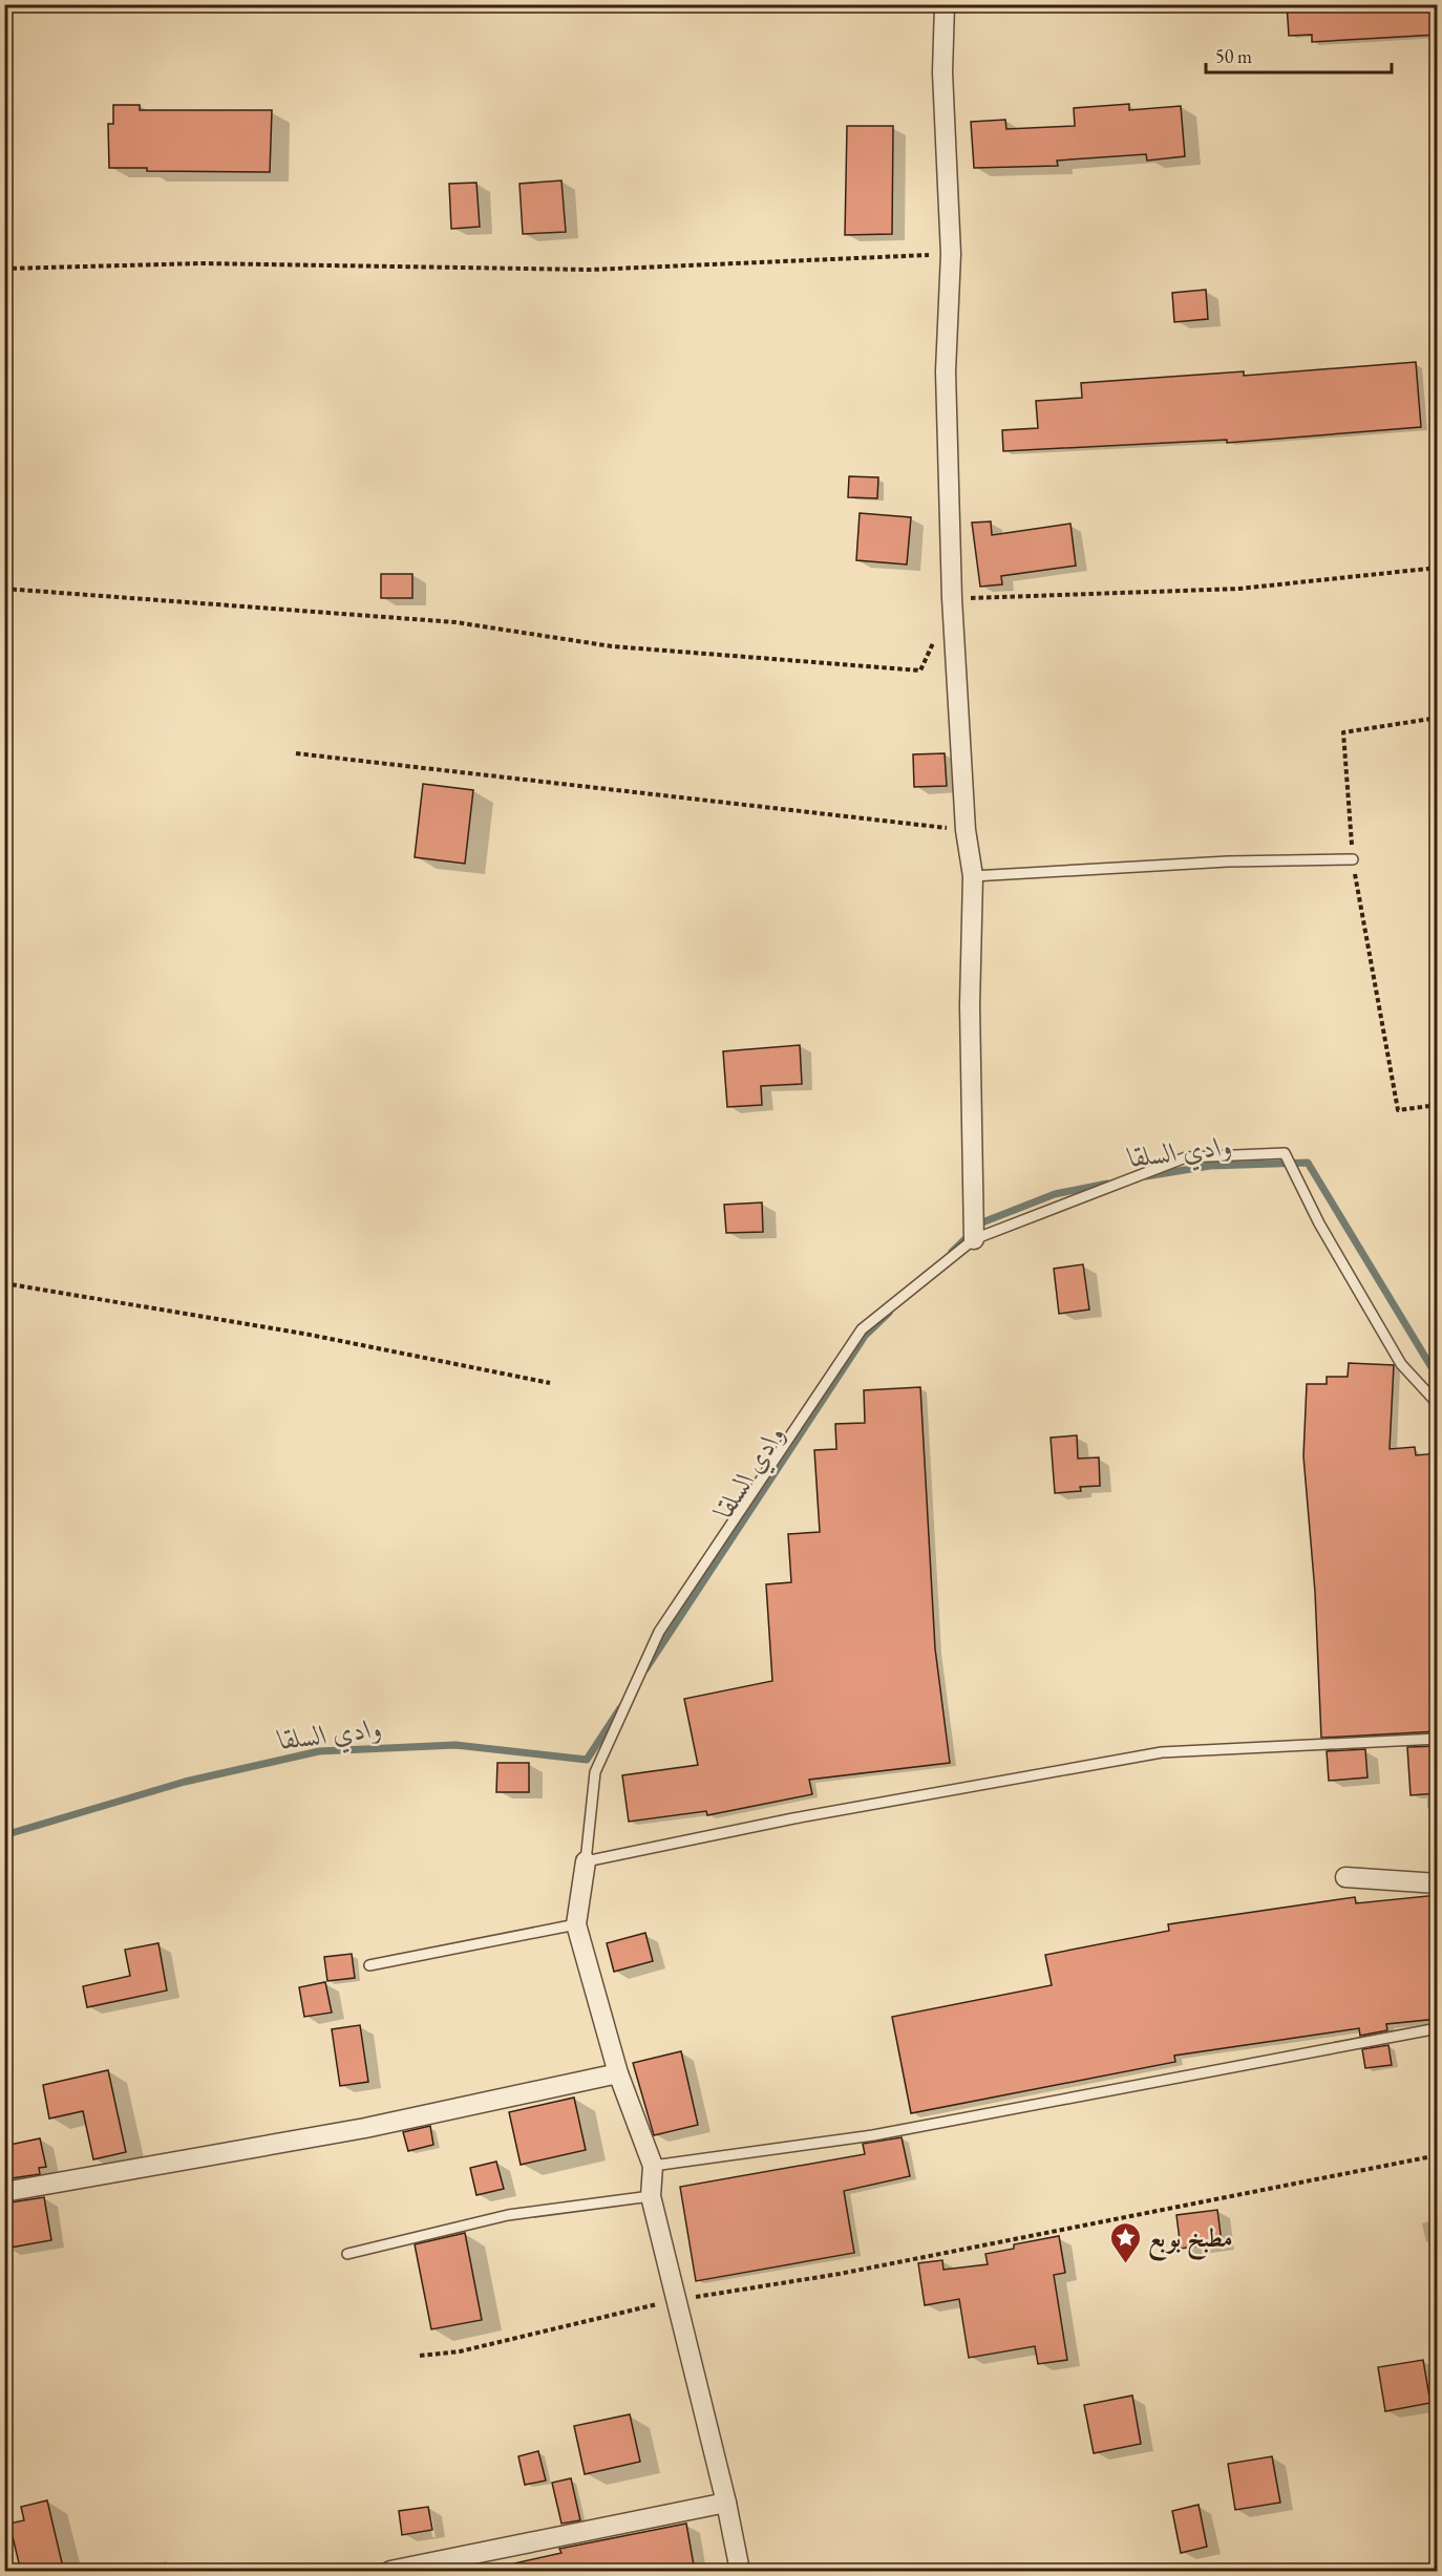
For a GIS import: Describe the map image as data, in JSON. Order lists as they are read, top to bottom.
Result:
{
  "water": ["وادي السلقا"],
  "places": {
    "place": ["مطبخ بوبع"]
  },
  "scale_bar": "50 m"
}
